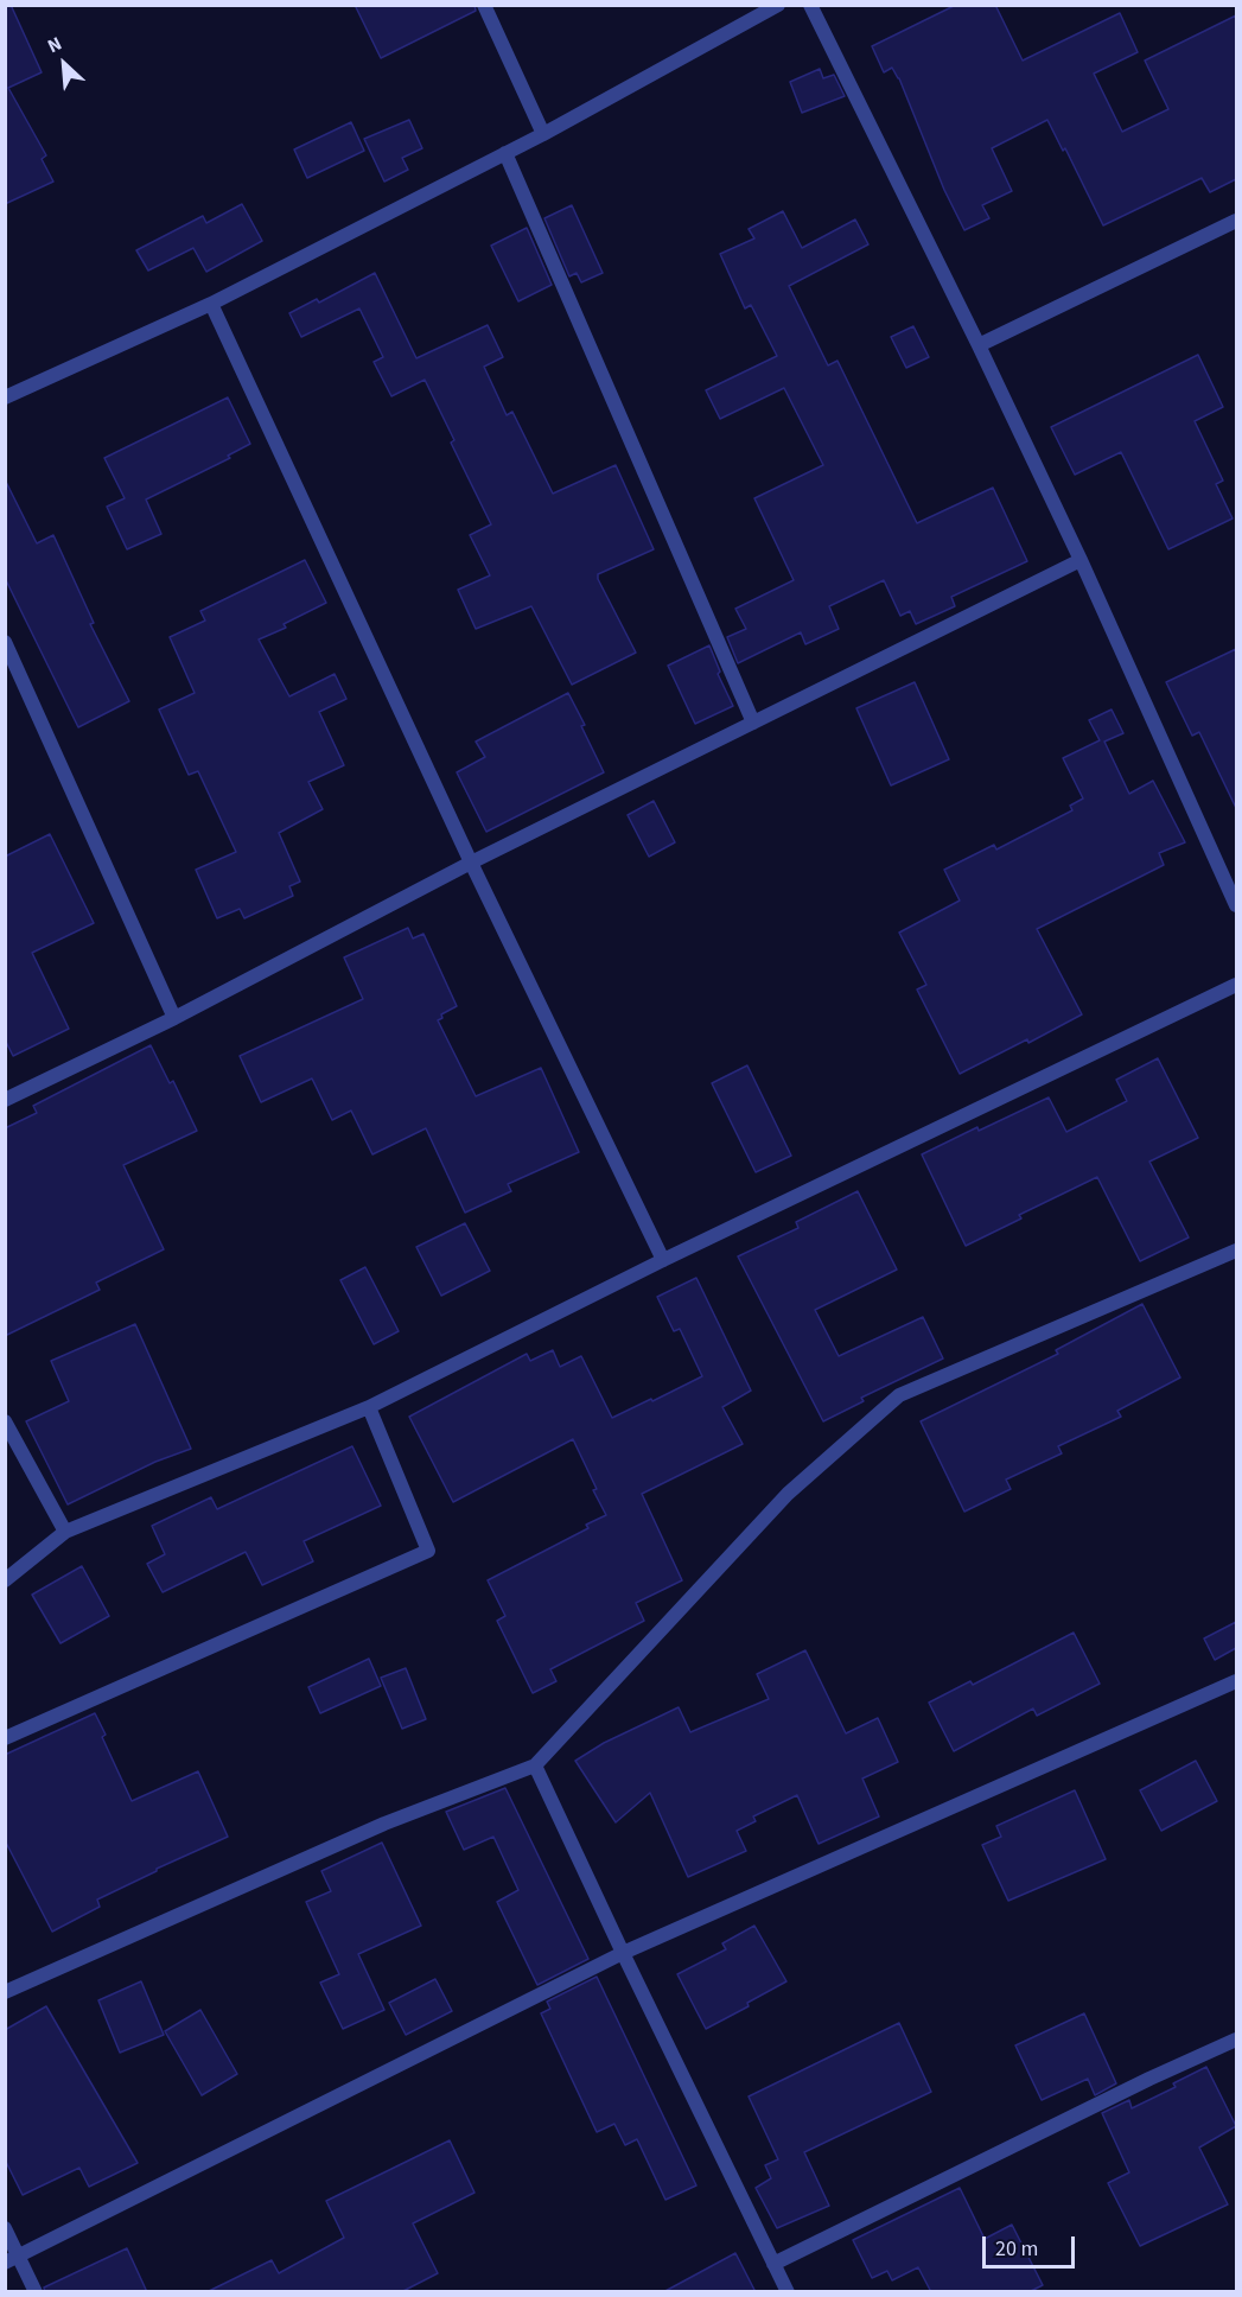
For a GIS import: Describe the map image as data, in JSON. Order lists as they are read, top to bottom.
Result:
{
  "scale_bar": "20 m",
  "north": "top left"
}
